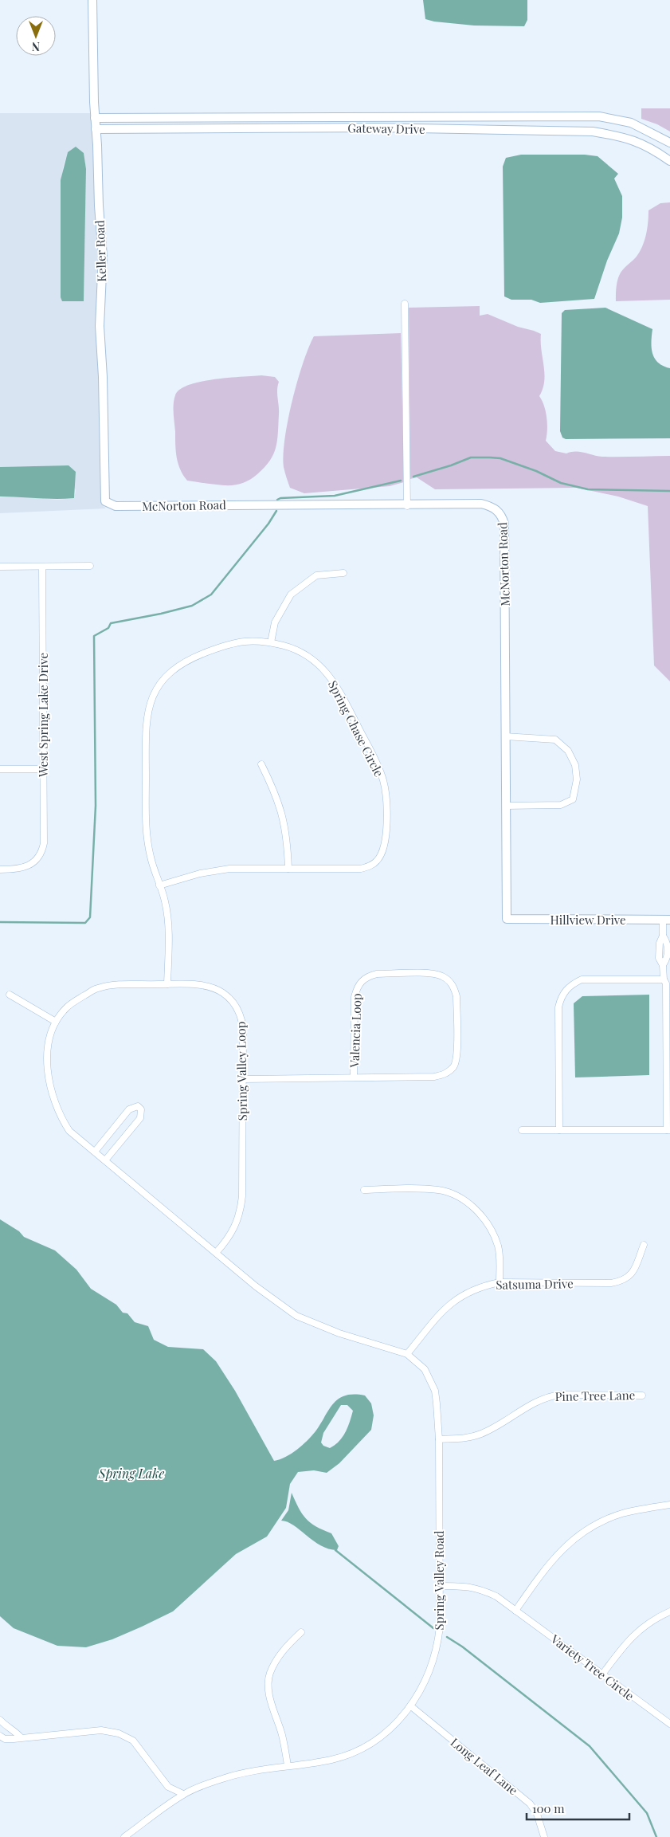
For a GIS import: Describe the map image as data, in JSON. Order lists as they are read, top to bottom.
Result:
{
  "streets": {
    "street": [
      "Gateway Drive",
      "Keller Road",
      "McNorton Road",
      "West Spring Lake Drive",
      "Spring Chase Circle",
      "Hillview Drive",
      "Valencia Loop",
      "Spring Valley Loop",
      "Satsuma Drive",
      "Pine Tree Lane",
      "Spring Valley Road",
      "Variety Tree Circle",
      "Long Leaf Lane"
    ]
  },
  "crossings": [
    ["Gateway Drive", "Keller Road"],
    ["Keller Road", "McNorton Road"],
    ["McNorton Road", "Hillview Drive"],
    ["Spring Chase Circle", "Spring Valley Loop"],
    ["Valencia Loop", "Spring Valley Loop"],
    ["Spring Valley Loop", "Spring Valley Road"],
    ["Satsuma Drive", "Spring Valley Road"],
    ["Pine Tree Lane", "Spring Valley Road"],
    ["Spring Valley Road", "Variety Tree Circle"],
    ["Spring Valley Road", "Long Leaf Lane"]
  ],
  "water": ["Spring Lake"],
  "scale_bar": "100 m",
  "north": "bottom"
}
